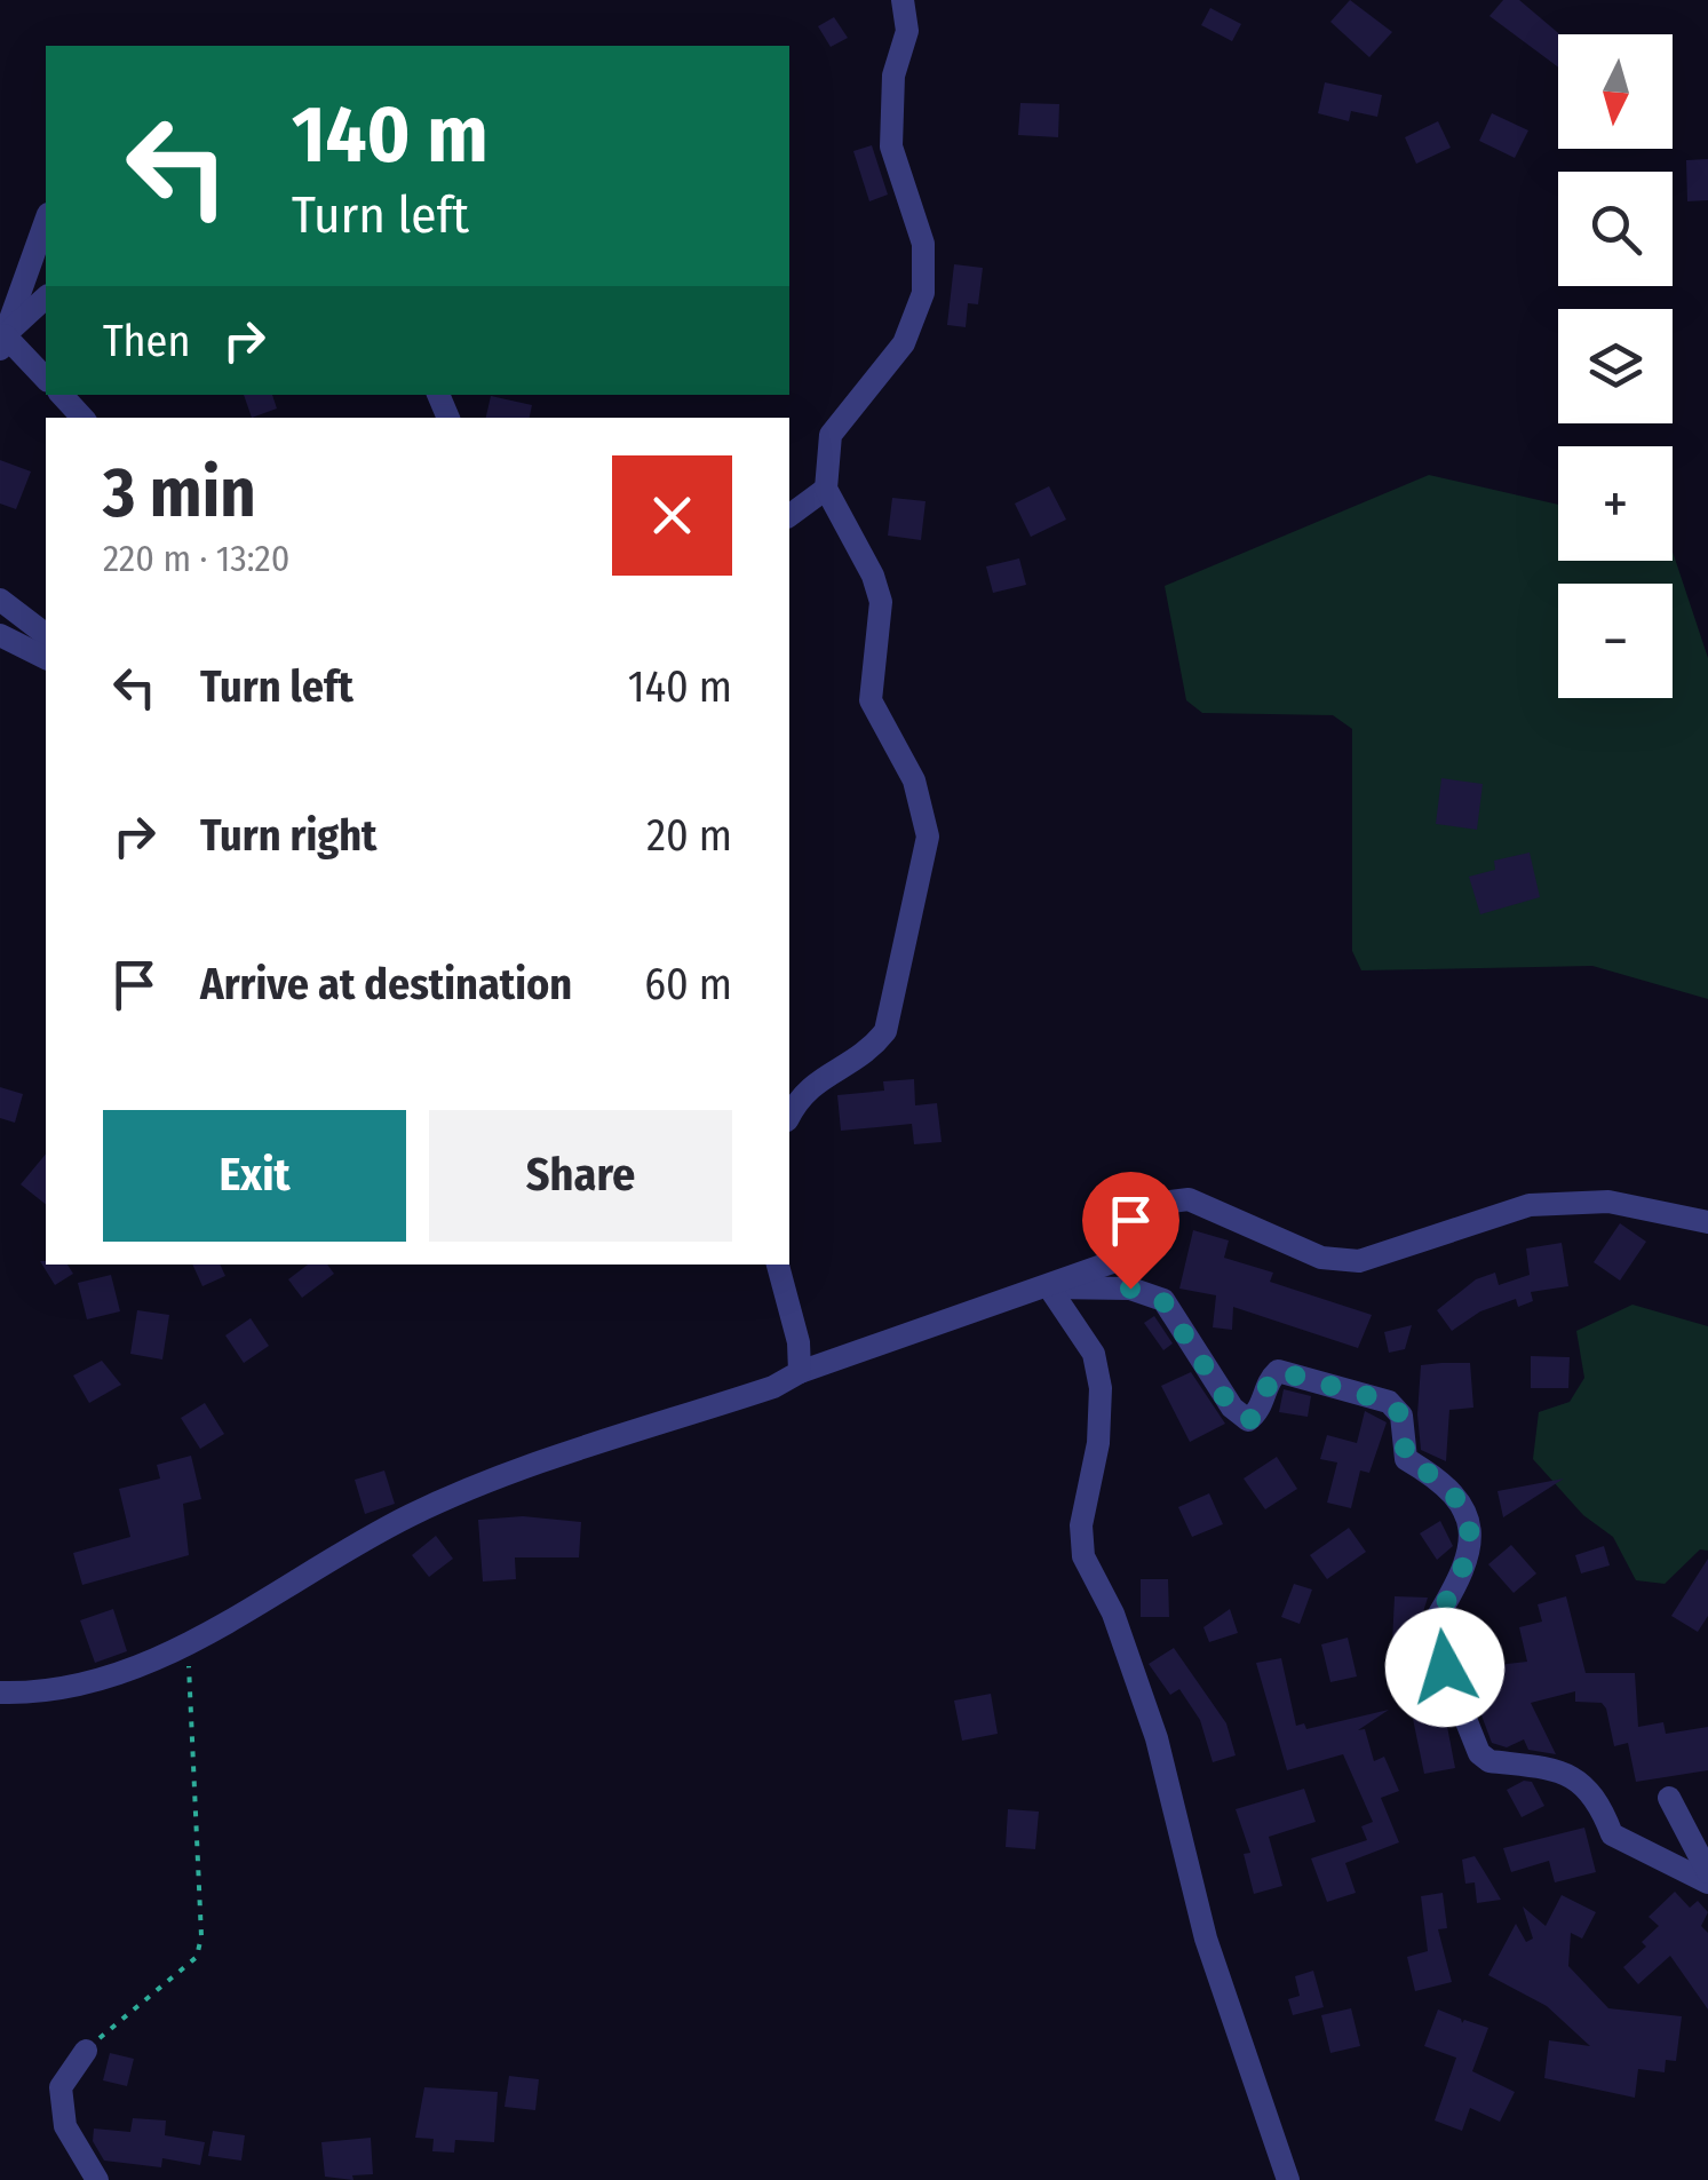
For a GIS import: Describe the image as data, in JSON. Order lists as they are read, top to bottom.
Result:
{
  "north": "bottom",
  "page": {
    "map_buttons": ["+", "−"],
    "turn": ["140 m", "Turn left"],
    "then": "Then",
    "heading": ["3 min", "220 m · 13:20"],
    "list": [
      {
        "name": "Turn left",
        "value": "140 m"
      },
      {
        "name": "Turn right",
        "value": "20 m"
      },
      {
        "name": "Arrive at destination",
        "value": "60 m"
      }
    ],
    "buttons": ["Exit", "Share"]
  }
}
